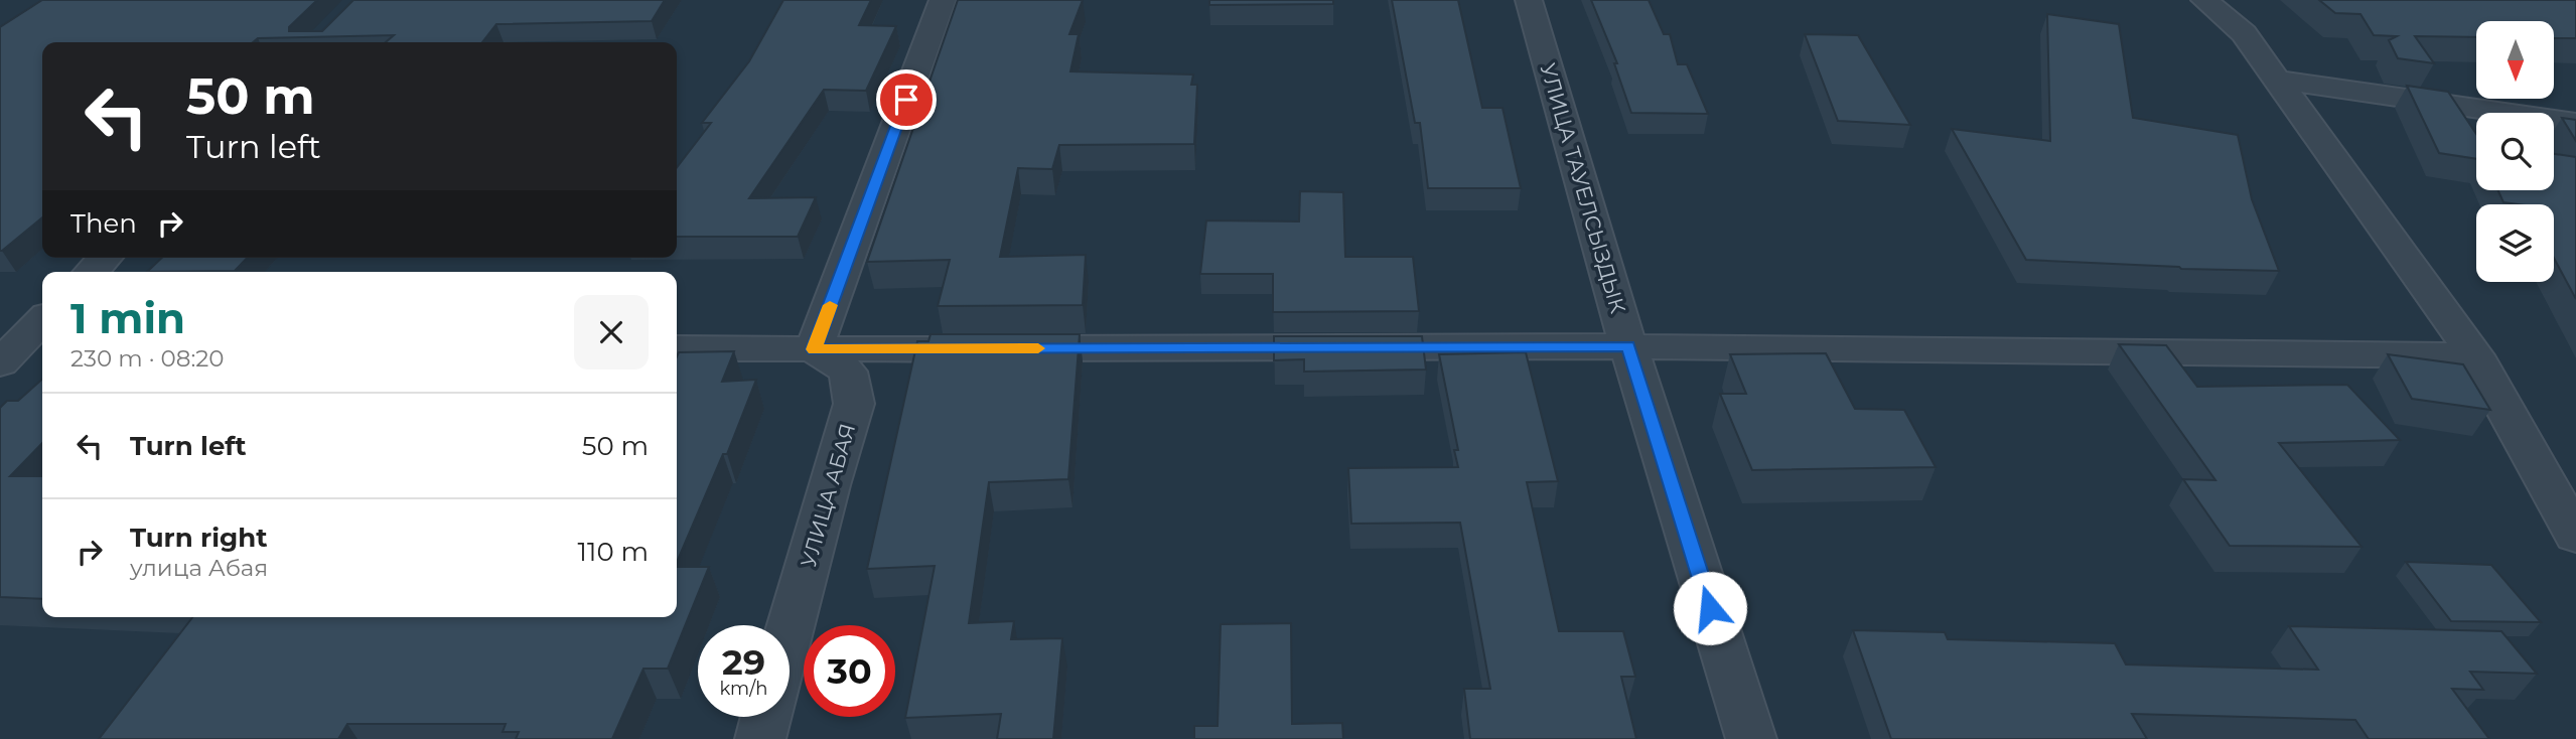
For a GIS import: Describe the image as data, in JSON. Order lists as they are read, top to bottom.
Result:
{
  "streets": {
    "street": ["УЛИЦА ТАУЕЛСЫЗДЫК", "УЛИЦА АБАЯ"]
  },
  "north": "bottom",
  "page": {
    "turn": ["50 m", "Turn left"],
    "then": "Then",
    "heading": ["1 min", "230 m · 08:20"],
    "list": [
      {
        "name": "Turn left",
        "value": "50 m"
      },
      {
        "name": "Turn right",
        "note": "улица Абая",
        "value": "110 m"
      }
    ],
    "speed": "29 km/h",
    "limit": "30"
  }
}
